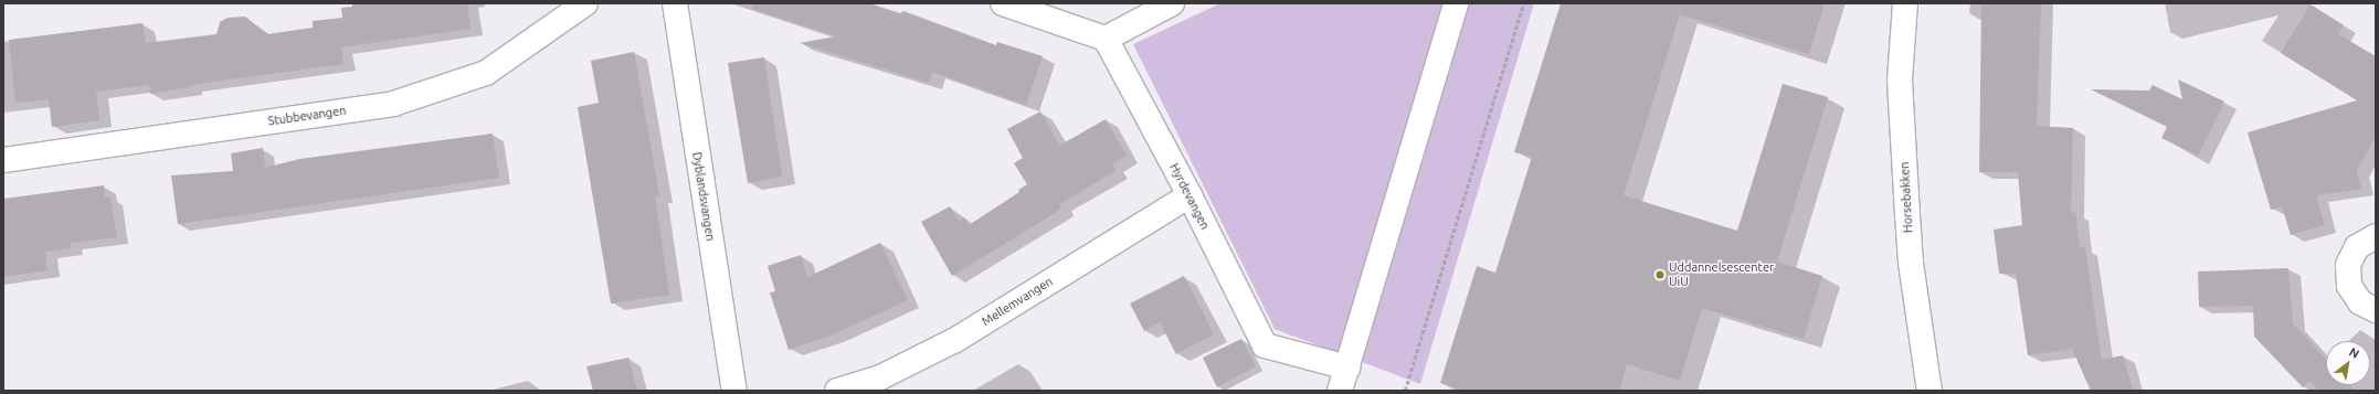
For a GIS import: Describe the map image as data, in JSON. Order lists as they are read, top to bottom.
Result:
{
  "streets": {
    "street": [
      "Stubbevangen",
      "Dyblandsvangen",
      "Hyrdevangen",
      "Horsebakken",
      "Mellemvangen"
    ]
  },
  "crossings": [
    ["Hyrdevangen", "Mellemvangen"]
  ],
  "places": ["Uddannelsescenter UiU"],
  "north": "top right"
}
